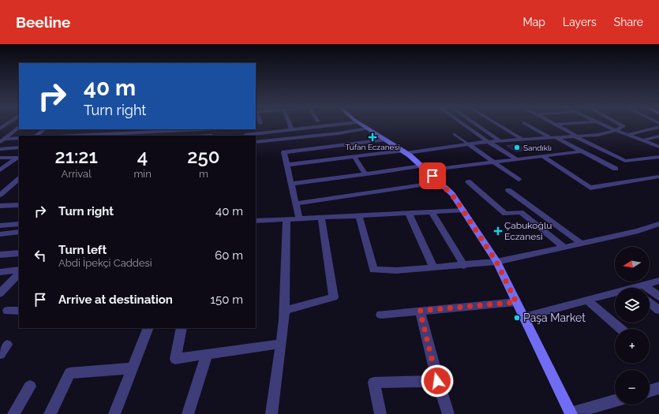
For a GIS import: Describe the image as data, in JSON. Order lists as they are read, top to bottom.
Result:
{
  "places": {
    "health": ["Tufan Eczanesi", "Çabukoğlu Eczanesi"],
    "other": ["Sandıklı", "Paşa Market"]
  },
  "north": "left",
  "page": {
    "header": "Beeline",
    "nav": ["Map", "Layers", "Share"],
    "turn": ["40 m", "Turn right"],
    "eta": [
      "21:21",
      "Arrival",
      "4",
      "min",
      "250",
      "m"
    ],
    "list": [
      {
        "name": "Turn right",
        "value": "40 m"
      },
      {
        "name": "Turn left",
        "note": "Abdi İpekçi Caddesi",
        "value": "60 m"
      },
      {
        "name": "Arrive at destination",
        "value": "150 m"
      }
    ],
    "map_buttons": ["+", "−"]
  }
}
